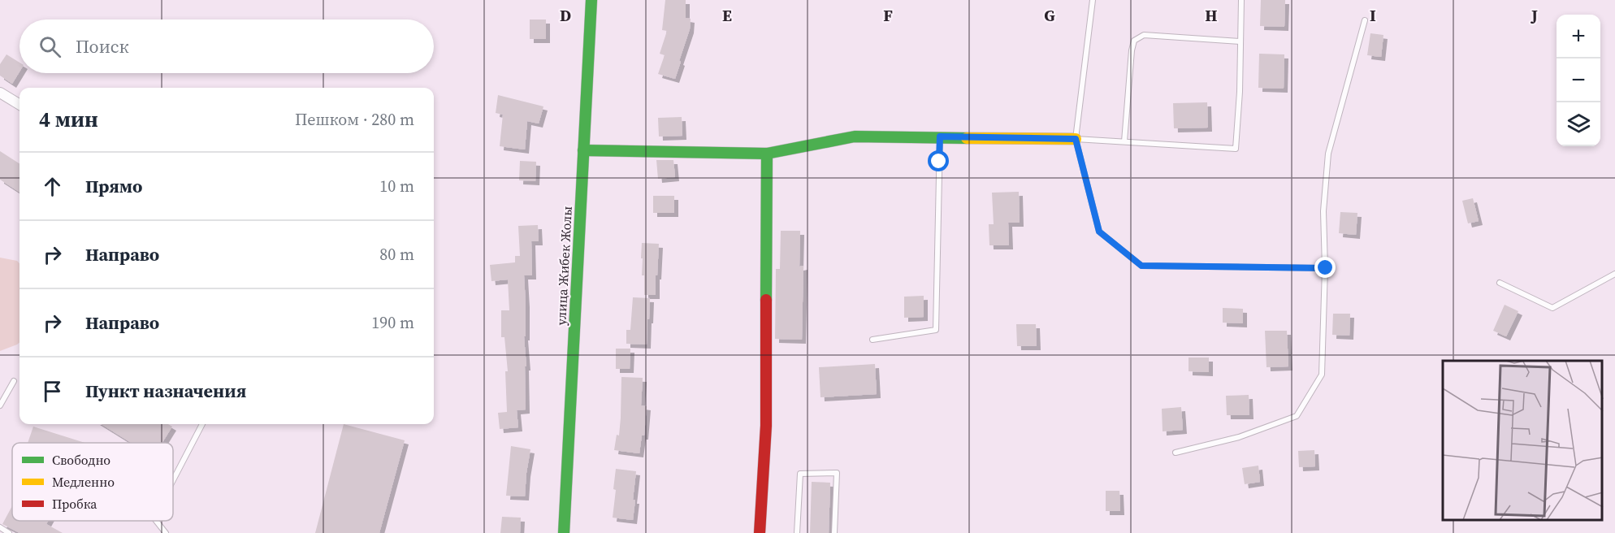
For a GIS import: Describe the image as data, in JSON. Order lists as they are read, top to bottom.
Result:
{
  "streets": {
    "street": ["улица Жибек Жолы"]
  },
  "legend": ["Свободно", "Медленно", "Пробка"],
  "page": {
    "map_buttons": ["+", "−"],
    "search": "Поиск",
    "heading": ["4 мин", "Пешком · 280 m"],
    "list": [
      ["Прямо", "10 m"],
      ["Направо", "80 m"],
      ["Направо", "190 m"],
      "Пункт назначения"
    ]
  },
  "grid": {
    "columns": [
      "D",
      "E",
      "F",
      "G",
      "H",
      "I",
      "J"
    ]
  }
}
